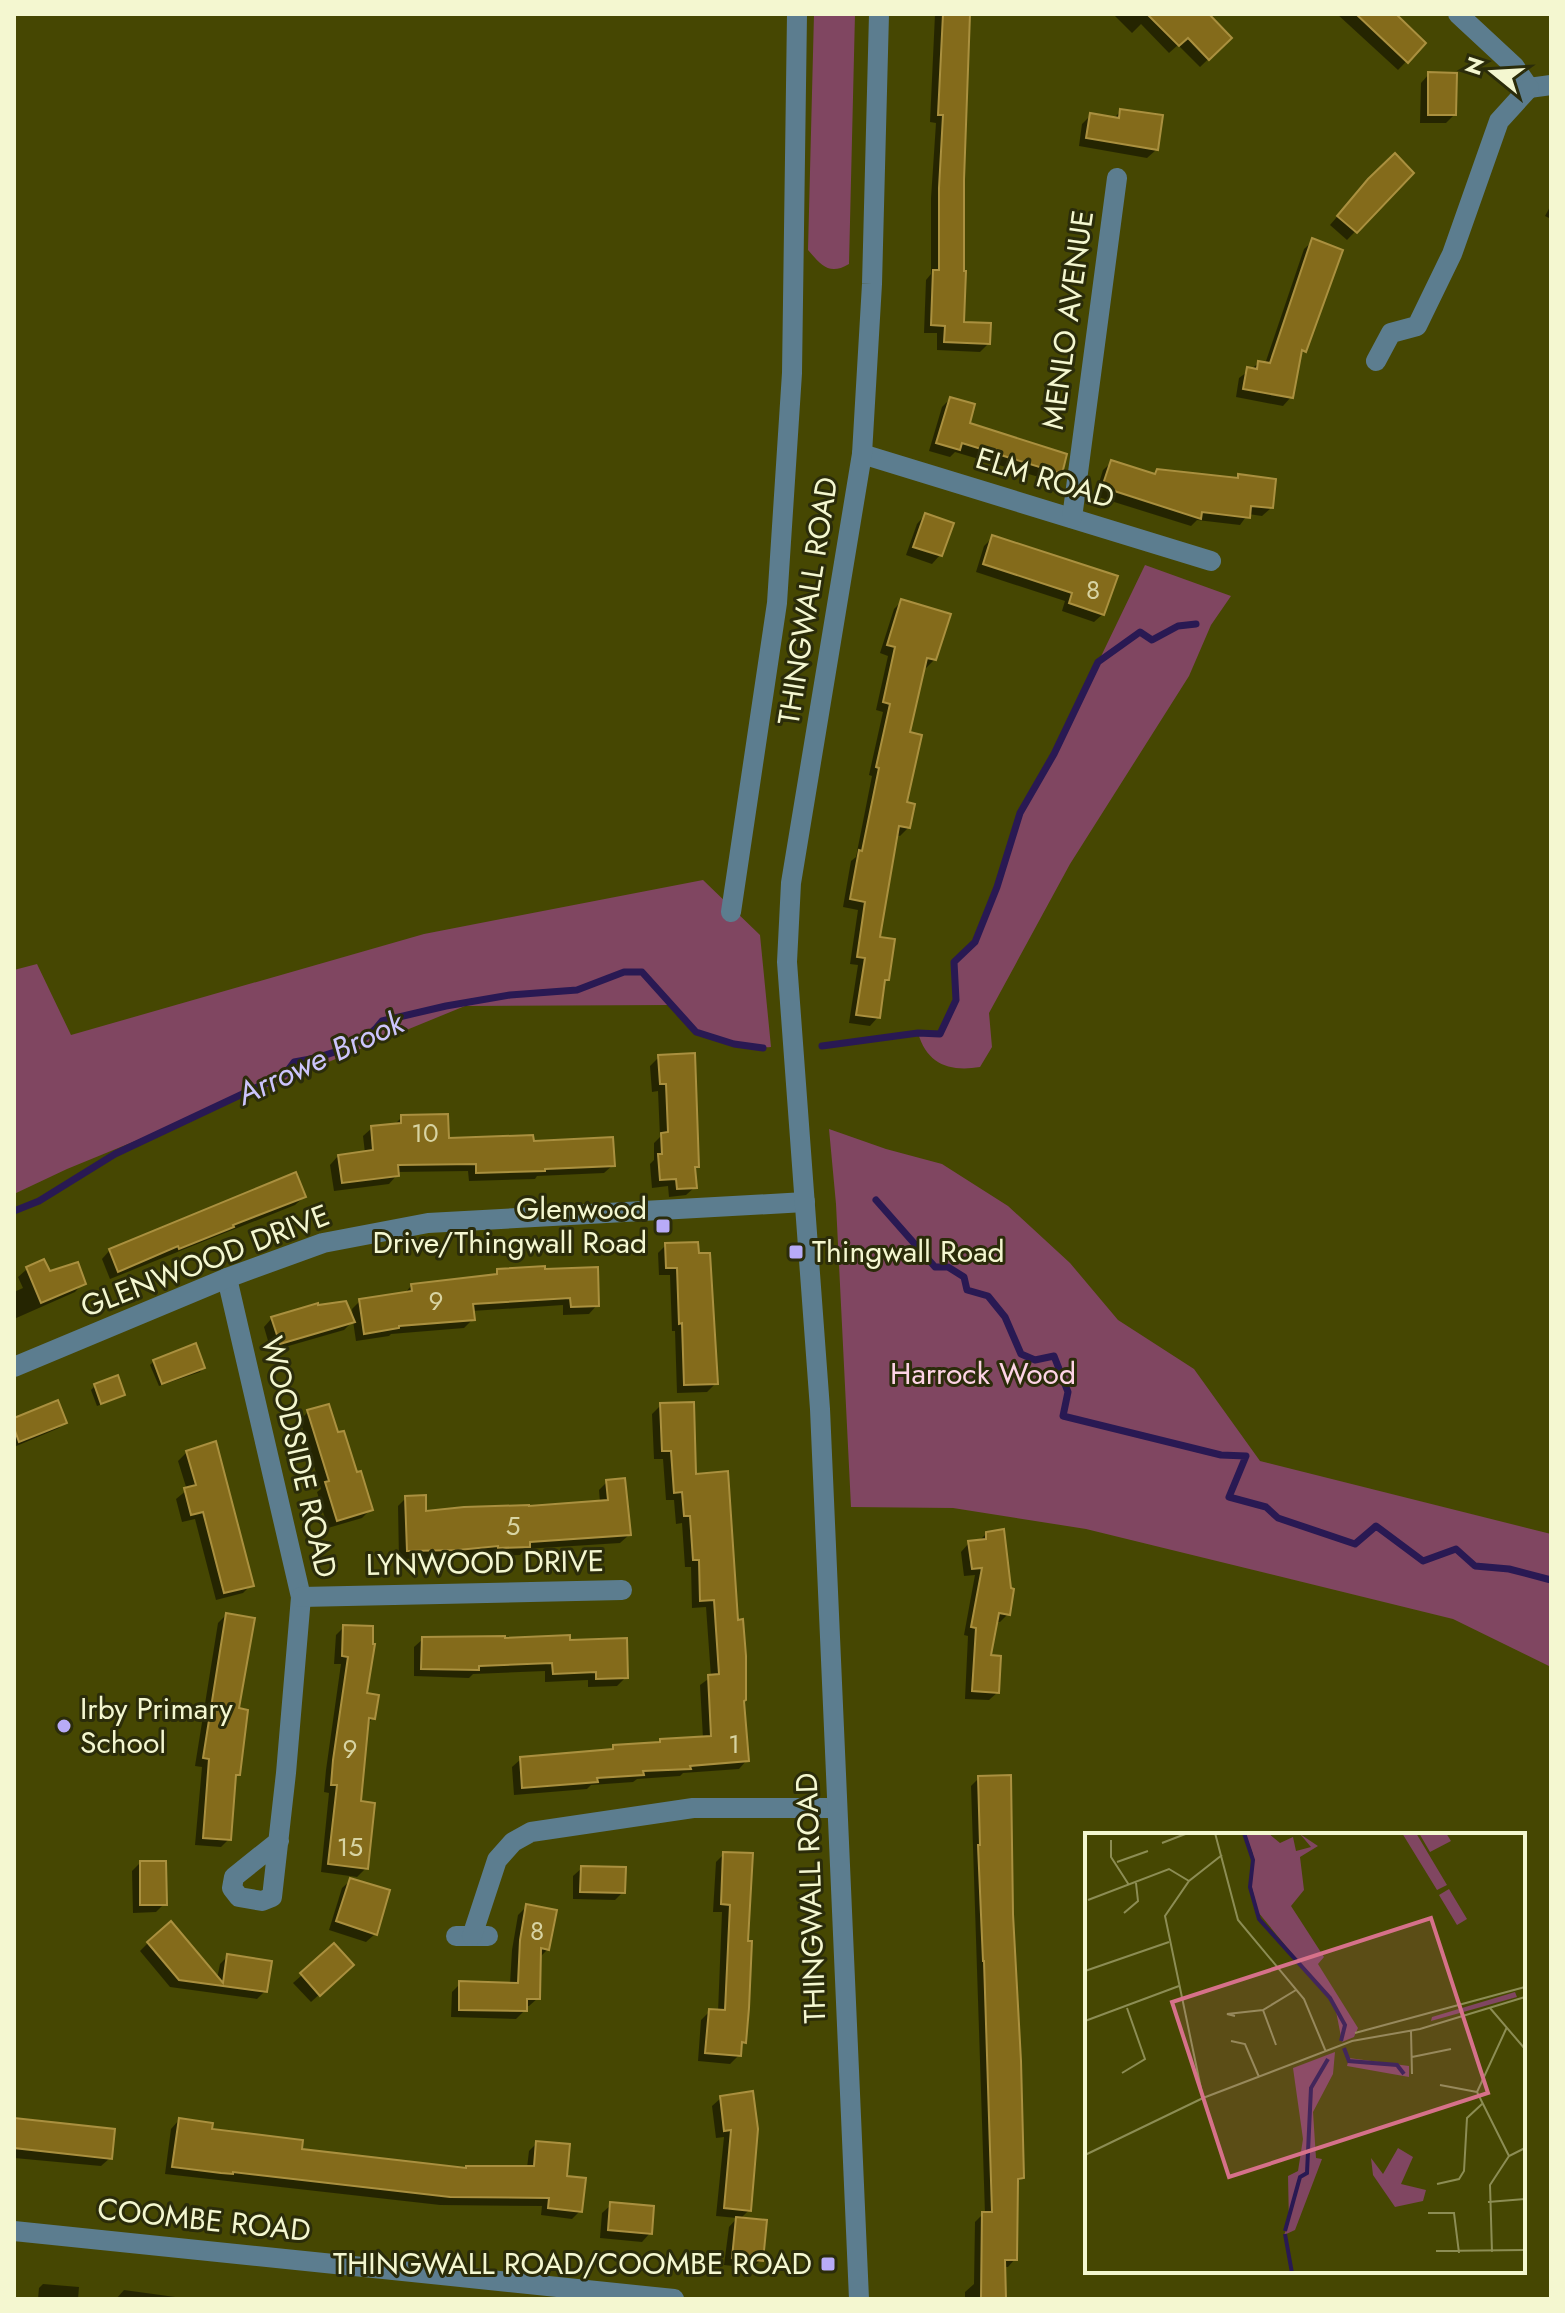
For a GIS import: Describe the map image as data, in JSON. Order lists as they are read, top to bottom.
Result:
{
  "streets": {
    "street": [
      "MENLO AVENUE",
      "ELM ROAD",
      "THINGWALL ROAD",
      "GLENWOOD DRIVE",
      "WOODSIDE ROAD",
      "LYNWOOD DRIVE",
      "COOMBE ROAD"
    ]
  },
  "crossings": [
    ["MENLO AVENUE", "ELM ROAD"],
    ["ELM ROAD", "THINGWALL ROAD"],
    ["THINGWALL ROAD", "GLENWOOD DRIVE"],
    ["GLENWOOD DRIVE", "WOODSIDE ROAD"],
    ["WOODSIDE ROAD", "LYNWOOD DRIVE"]
  ],
  "water": ["Arrowe Brook"],
  "parks": ["Harrock Wood"],
  "places": {
    "transit": ["Glenwood Drive/Thingwall Road", "Thingwall Road", "THINGWALL ROAD/COOMBE ROAD"],
    "other": ["Irby Primary School"]
  },
  "house_numbers": [
    "8",
    "10",
    "9",
    "5",
    "1",
    "9",
    "15",
    "8"
  ],
  "north": "left"
}
